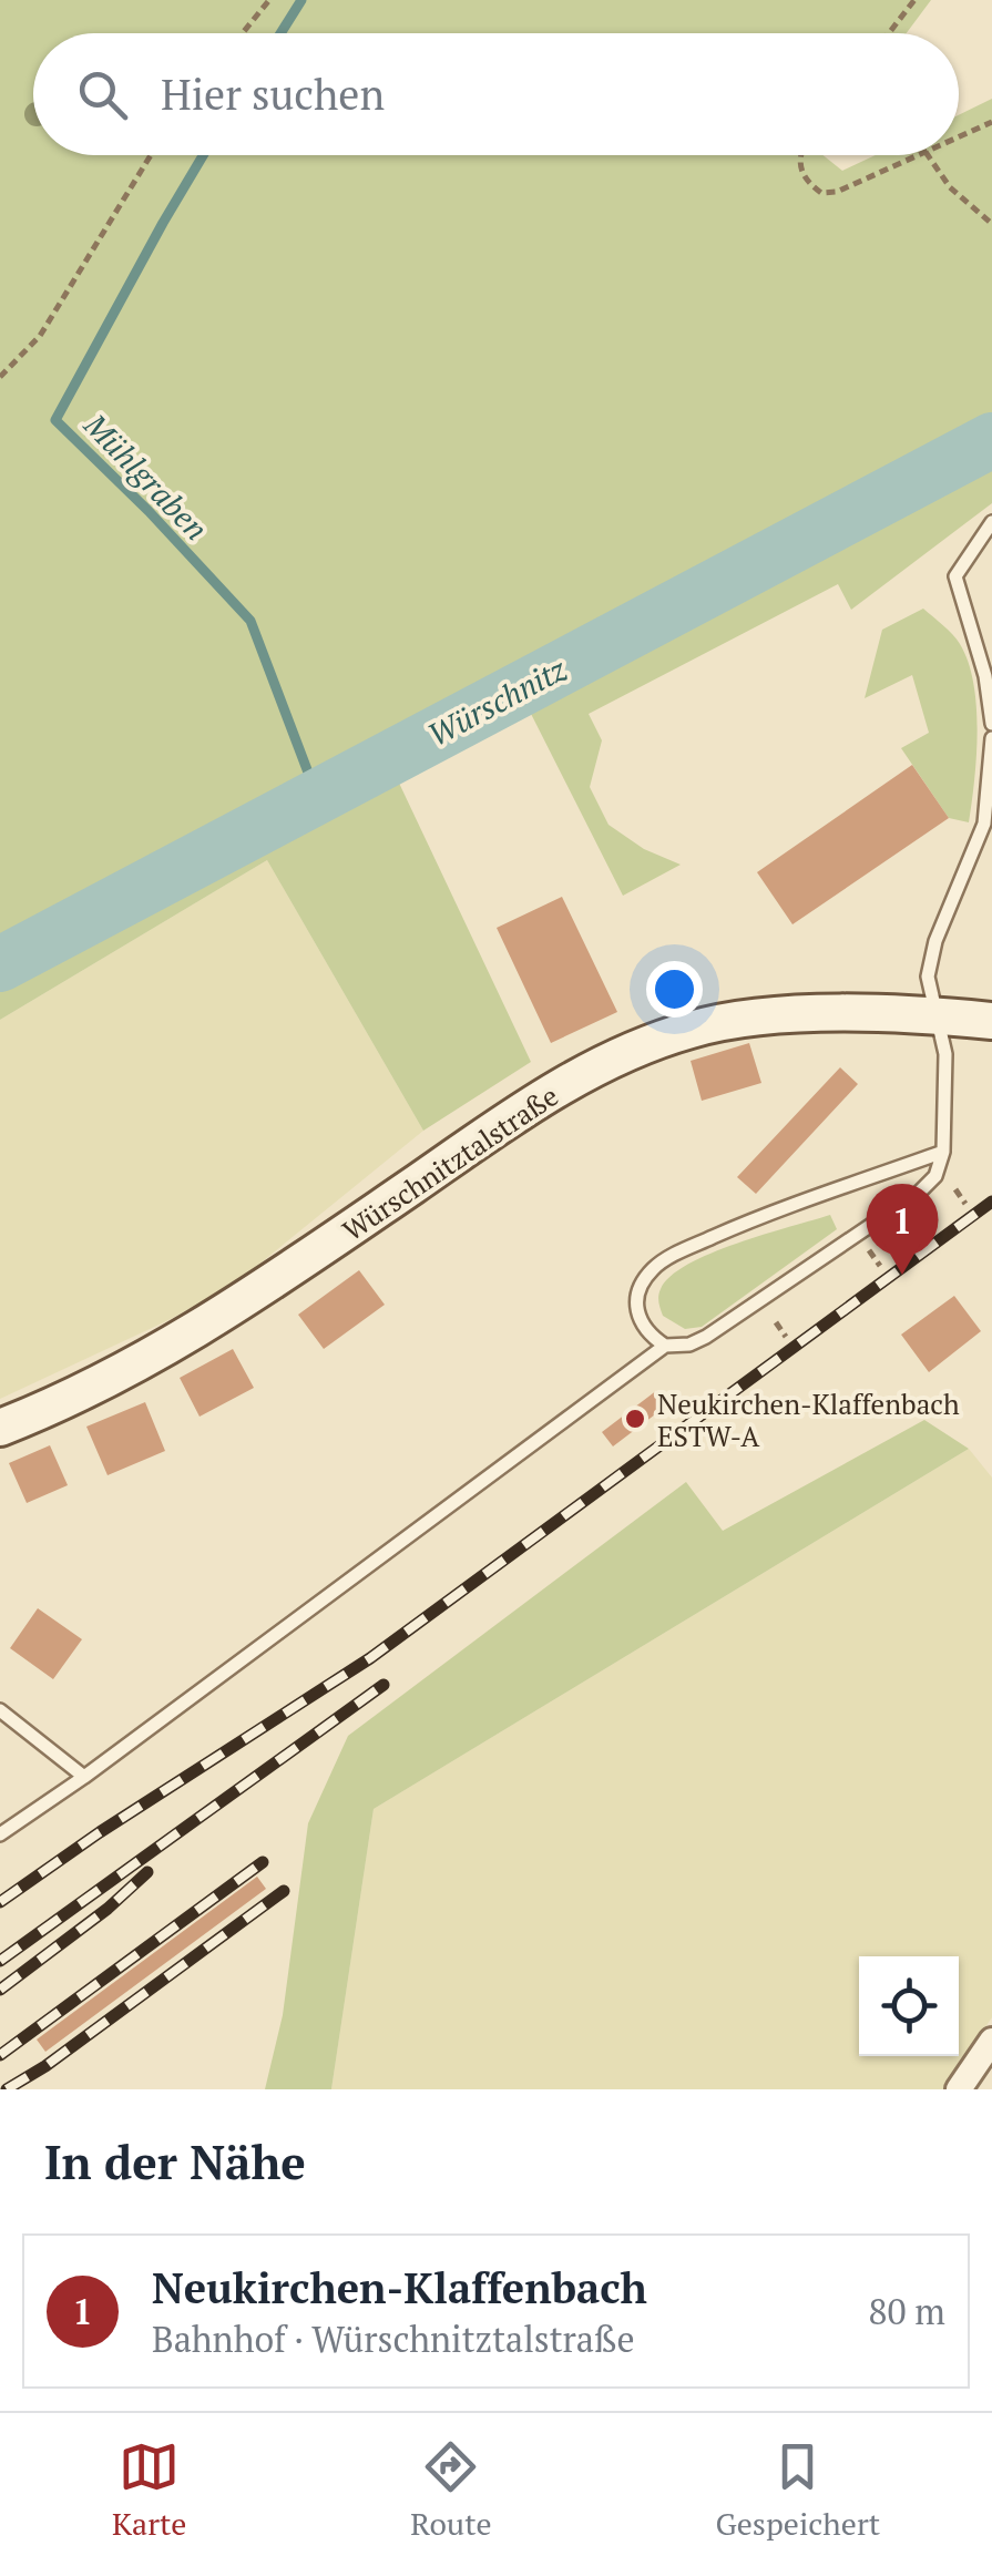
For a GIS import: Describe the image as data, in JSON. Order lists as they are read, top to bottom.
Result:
{
  "streets": {
    "main road": ["Würschnitztalstraße"]
  },
  "water": ["Mühlgraben", "Würschnitz"],
  "places": ["Neukirchen-Klaffenbach ESTW-A"],
  "page": {
    "search": "Hier suchen",
    "pins": "1",
    "heading": "In der Nähe",
    "list": [
      {
        "mark": "1",
        "name": "Neukirchen-Klaffenbach",
        "note": "Bahnhof · Würschnitztalstraße",
        "value": "80 m"
      }
    ],
    "nav": ["Karte", "Route", "Gespeichert"]
  }
}
